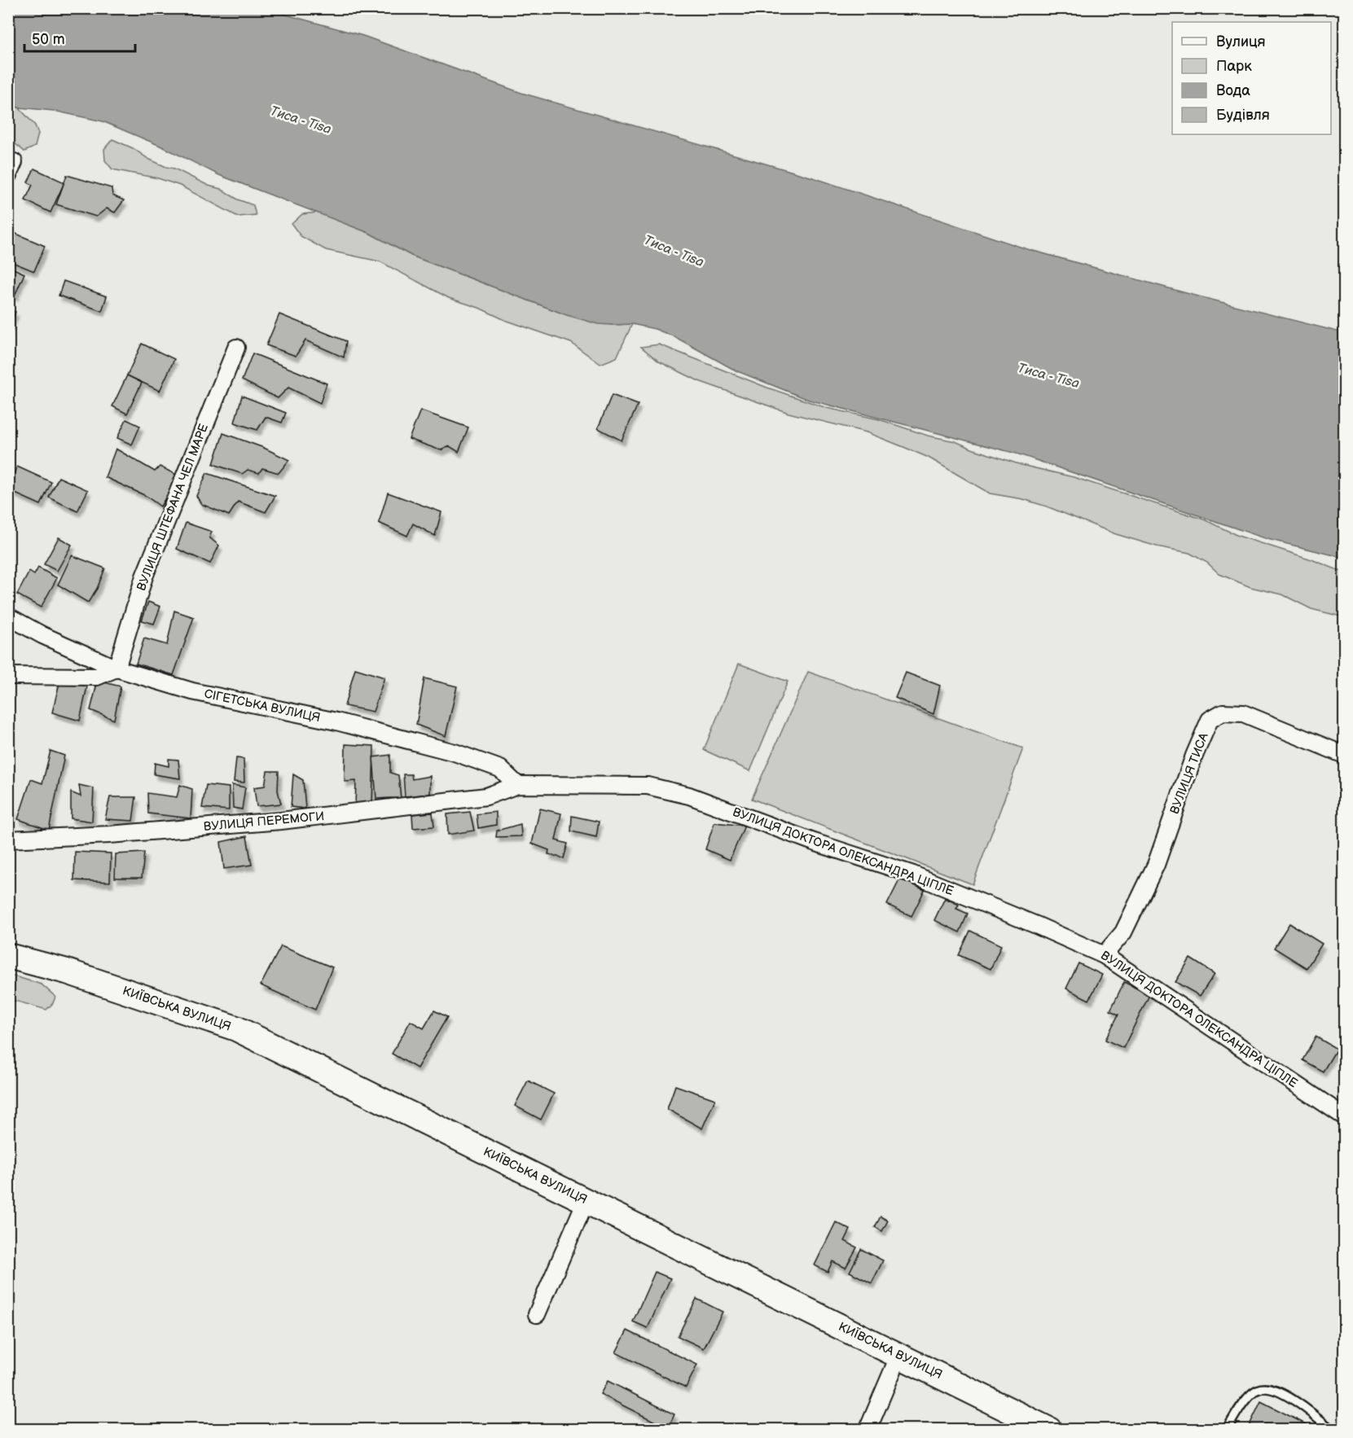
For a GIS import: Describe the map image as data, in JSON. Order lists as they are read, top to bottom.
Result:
{
  "streets": {
    "main road": ["КИЇВСЬКА ВУЛИЦЯ"],
    "street": [
      "ВУЛИЦЯ ШТЕФАНА ЧЕЛ МАРЕ",
      "СІГЕТСЬКА ВУЛИЦЯ",
      "ВУЛИЦЯ ТИСА",
      "ВУЛИЦЯ ПЕРЕМОГИ",
      "ВУЛИЦЯ ДОКТОРА ОЛЕКСАНДРА ЦІПЛЕ"
    ]
  },
  "crossings": [
    ["ВУЛИЦЯ ШТЕФАНА ЧЕЛ МАРЕ", "СІГЕТСЬКА ВУЛИЦЯ"],
    ["СІГЕТСЬКА ВУЛИЦЯ", "ВУЛИЦЯ ПЕРЕМОГИ"],
    ["СІГЕТСЬКА ВУЛИЦЯ", "ВУЛИЦЯ ДОКТОРА ОЛЕКСАНДРА ЦІПЛЕ"],
    ["ВУЛИЦЯ ТИСА", "ВУЛИЦЯ ДОКТОРА ОЛЕКСАНДРА ЦІПЛЕ"],
    ["ВУЛИЦЯ ПЕРЕМОГИ", "ВУЛИЦЯ ДОКТОРА ОЛЕКСАНДРА ЦІПЛЕ"]
  ],
  "water": ["Тиса - Tisa"],
  "legend": [
    "Вулиця",
    "Парк",
    "Вода",
    "Будівля"
  ],
  "scale_bar": "50 m"
}
